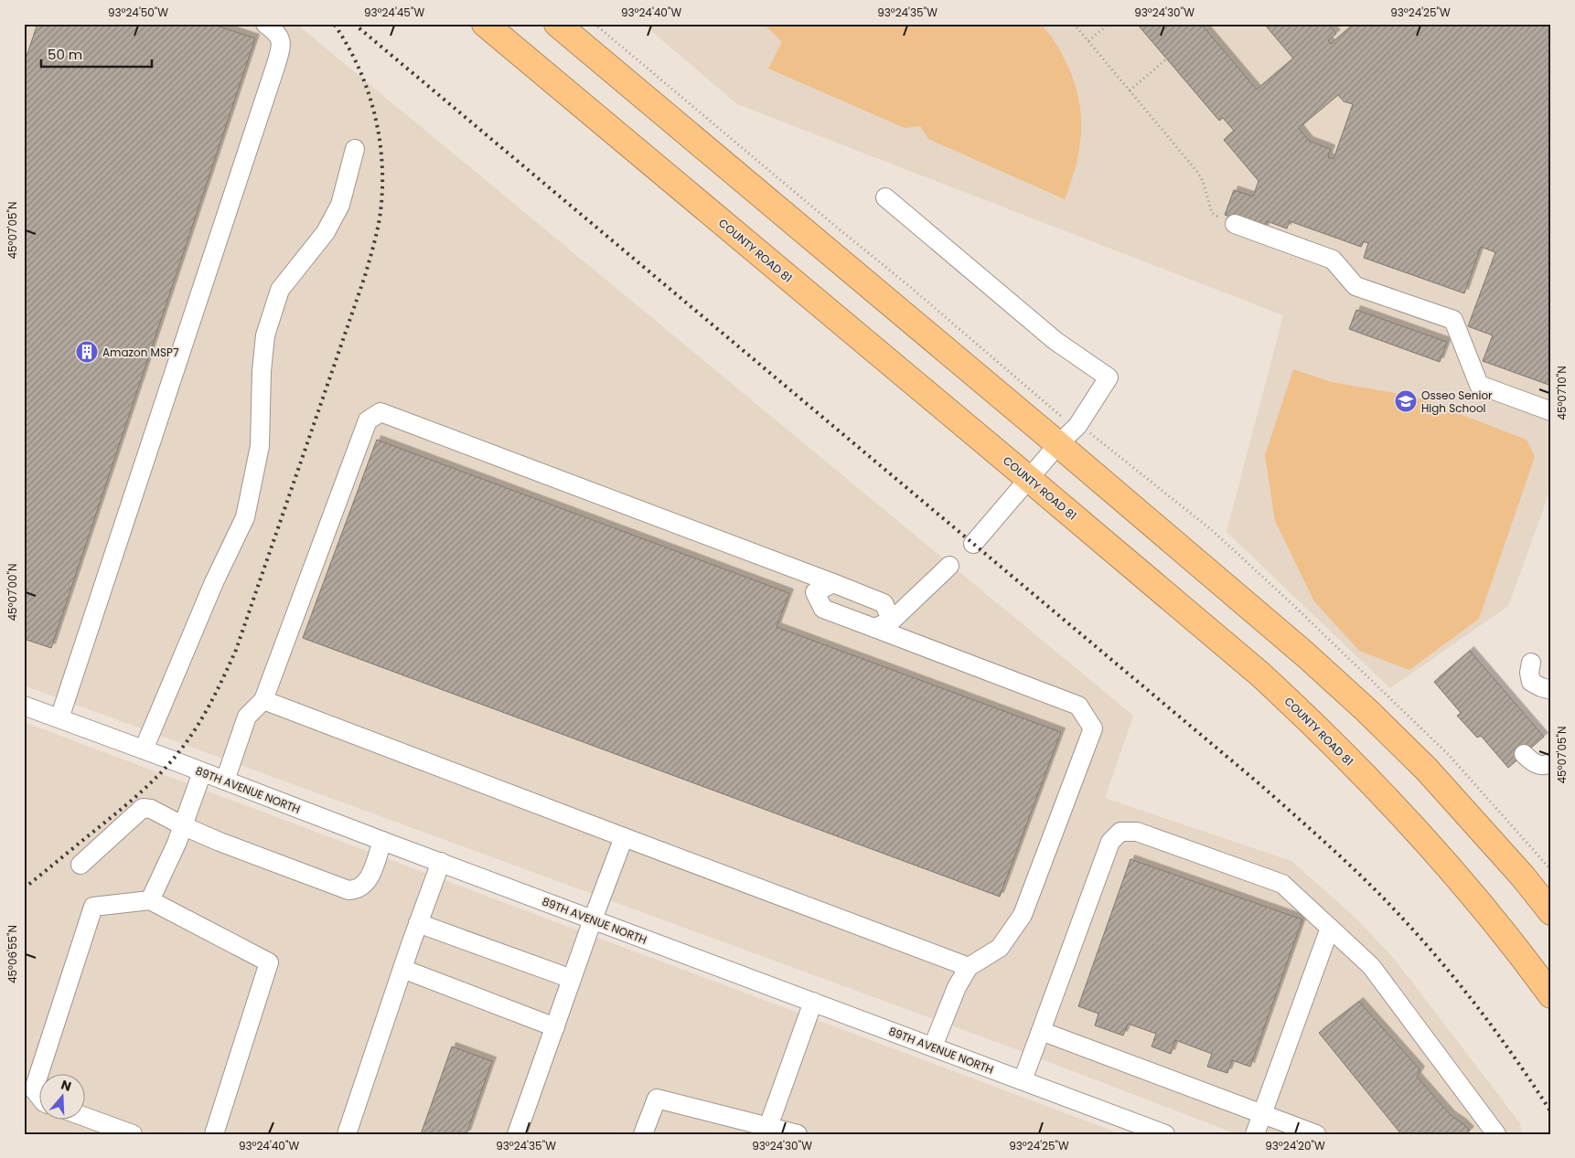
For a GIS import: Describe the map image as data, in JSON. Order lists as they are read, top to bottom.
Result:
{
  "streets": {
    "highway": ["COUNTY ROAD 81"],
    "street": ["89TH AVENUE NORTH"]
  },
  "places": {
    "building": ["Amazon MSP7"],
    "school or university": ["Osseo Senior High School"]
  },
  "scale_bar": "50 m",
  "north": "top",
  "coordinates": [
    "93°24'50\"W",
    "93°24'45\"W",
    "93°24'40\"W",
    "93°24'35\"W",
    "93°24'30\"W",
    "93°24'25\"W",
    "45°07'05\"N",
    "45°07'10\"N",
    "45°07'00\"N",
    "45°06'55\"N",
    "93°24'20\"W"
  ]
}
